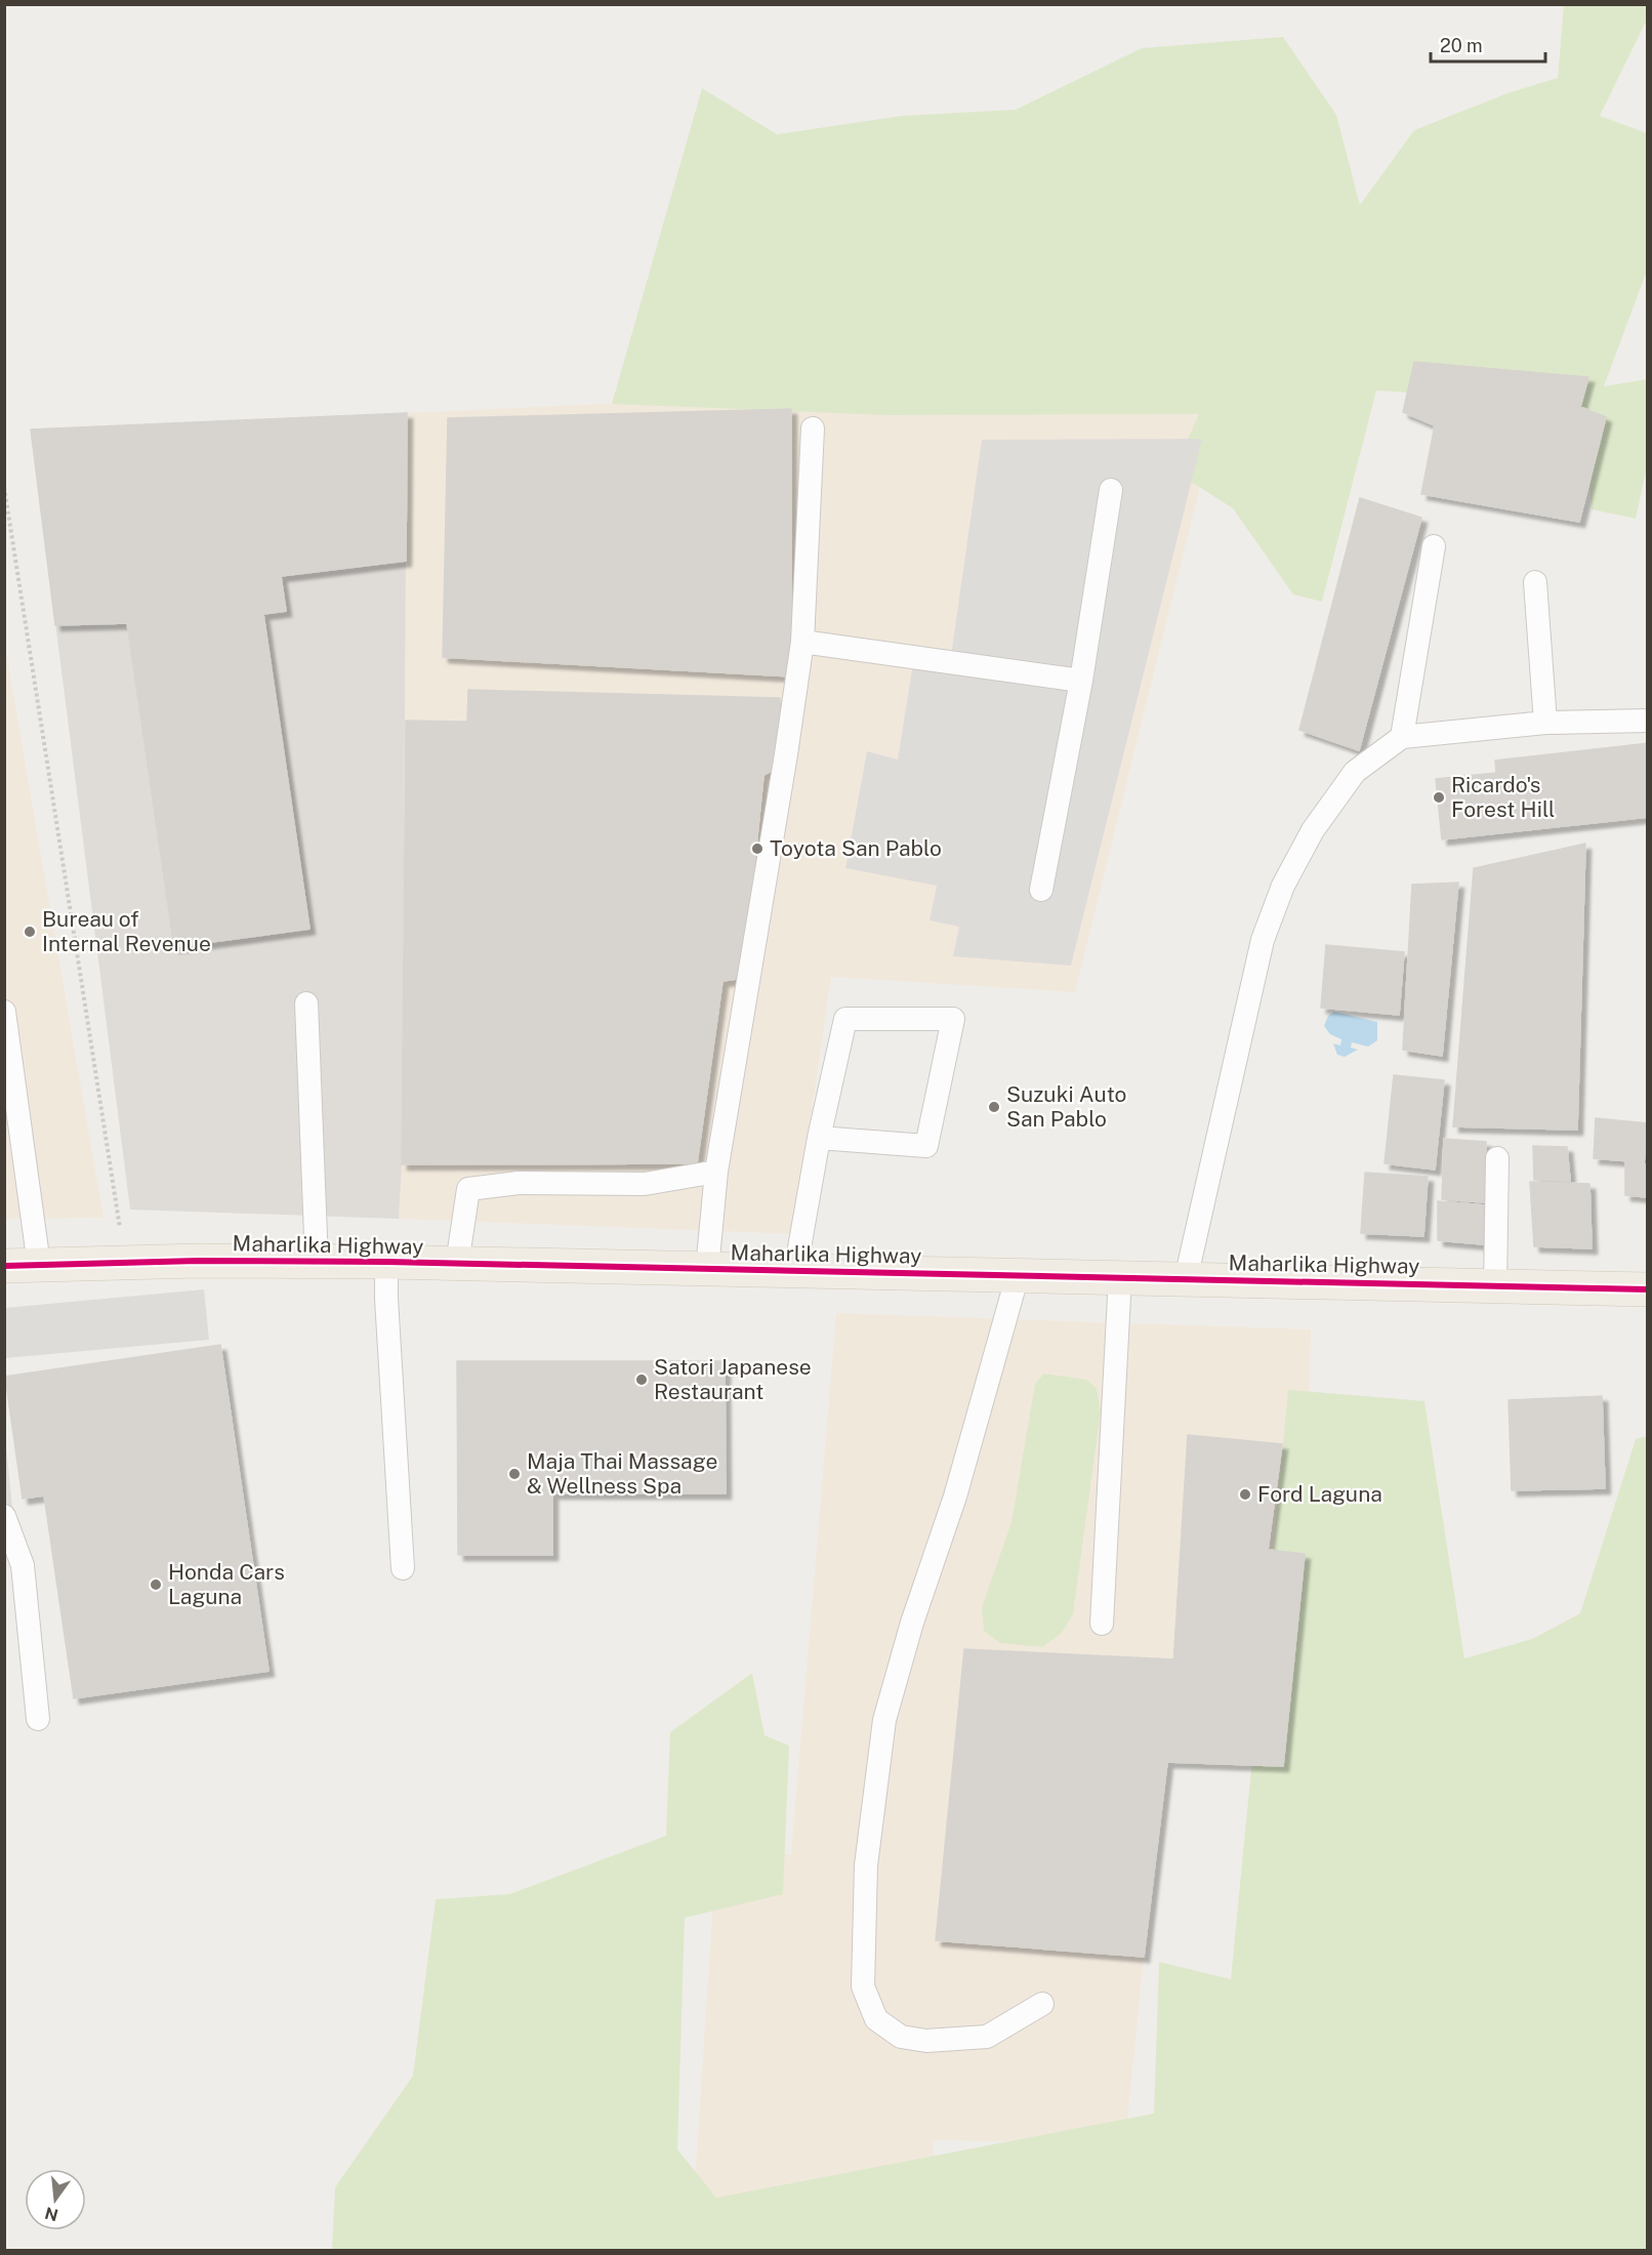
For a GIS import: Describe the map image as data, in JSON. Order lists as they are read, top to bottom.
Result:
{
  "streets": {
    "main road": ["Maharlika Highway"]
  },
  "places": [
    "Ricardo's Forest Hill",
    "Toyota San Pablo",
    "Bureau of Internal Revenue",
    "Suzuki Auto San Pablo",
    "Satori Japanese Restaurant",
    "Maja Thai Massage & Wellness Spa",
    "Ford Laguna",
    "Honda Cars Laguna"
  ],
  "scale_bar": "20 m",
  "north": "bottom"
}
